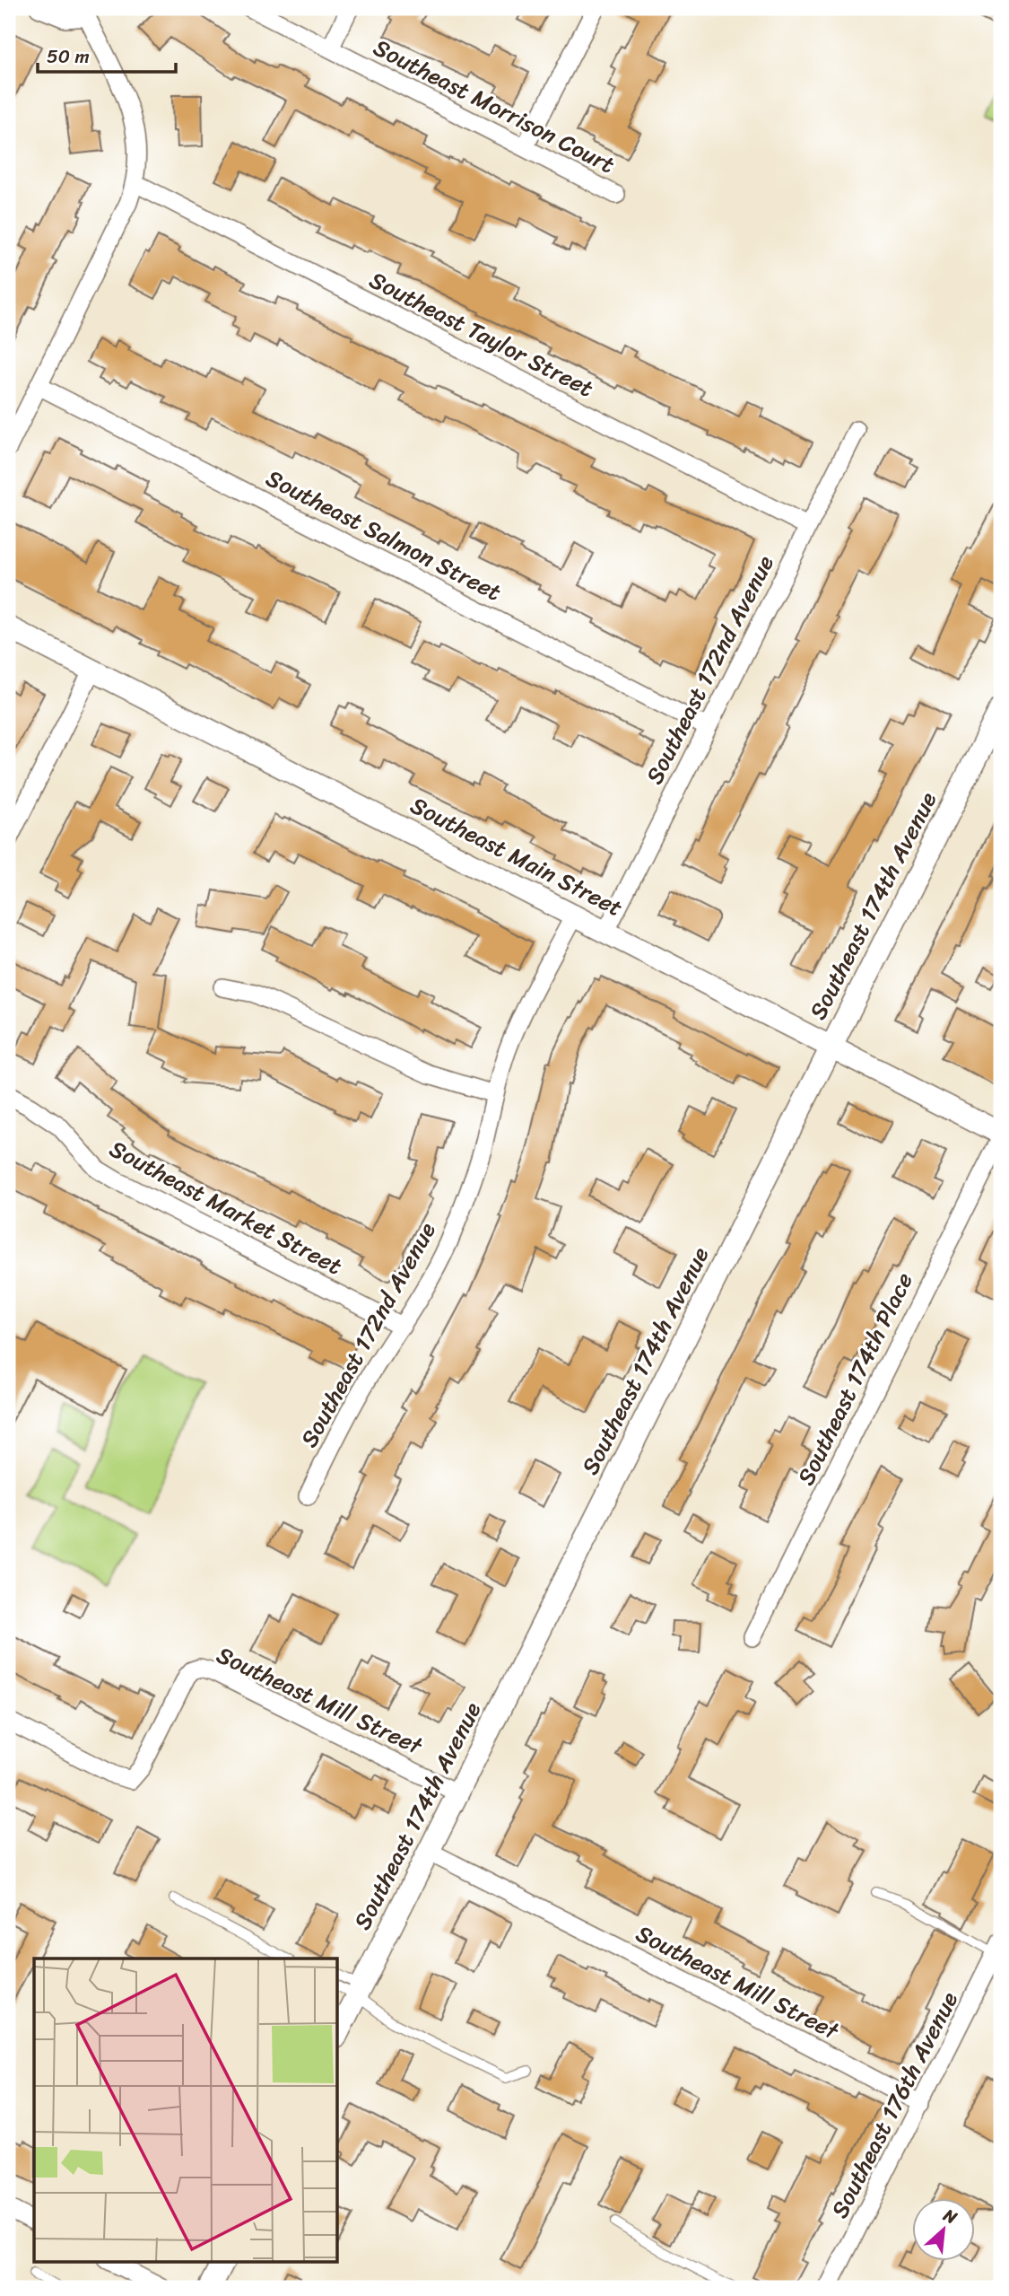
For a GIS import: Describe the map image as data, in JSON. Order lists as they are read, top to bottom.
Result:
{
  "streets": {
    "street": [
      "Southeast Morrison Court",
      "Southeast Taylor Street",
      "Southeast Salmon Street",
      "Southeast 172nd Avenue",
      "Southeast Main Street",
      "Southeast 174th Avenue",
      "Southeast Market Street",
      "Southeast 174th Place",
      "Southeast Mill Street",
      "Southeast 176th Avenue"
    ]
  },
  "crossings": [
    ["Southeast Taylor Street", "Southeast 172nd Avenue"],
    ["Southeast Salmon Street", "Southeast 172nd Avenue"],
    ["Southeast 172nd Avenue", "Southeast Main Street"],
    ["Southeast 172nd Avenue", "Southeast Market Street"],
    ["Southeast Main Street", "Southeast 174th Avenue"],
    ["Southeast 174th Avenue", "Southeast Mill Street"],
    ["Southeast Mill Street", "Southeast 176th Avenue"]
  ],
  "scale_bar": "50 m",
  "north": "top right"
}
